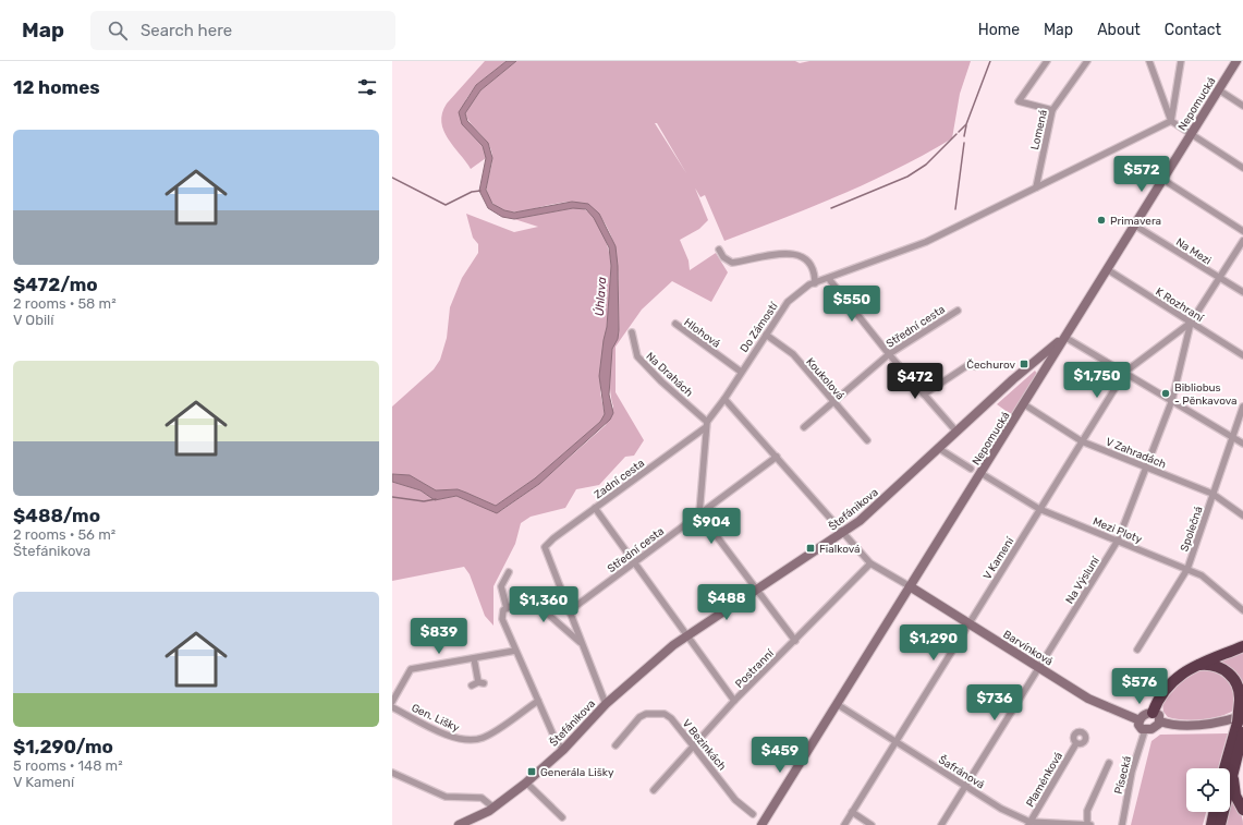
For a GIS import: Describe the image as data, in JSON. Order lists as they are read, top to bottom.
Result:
{
  "streets": {
    "street": [
      "Nepomucká",
      "Lomená",
      "Na Mezi",
      "K Rozhraní",
      "Střední cesta",
      "Do Zámostí",
      "Hlohová",
      "Na Drahách",
      "Koukolová",
      "V Zahradách",
      "Zadní cesta",
      "Štefánikova",
      "Společná",
      "Mezi Ploty",
      "V Kamení",
      "Na Výsluní",
      "Barvínková",
      "Postranní",
      "Gen. Lišky",
      "V Bezinkách",
      "Šafránová",
      "Písecká",
      "Plaménková"
    ]
  },
  "crossings": [
    ["Nepomucká", "Na Mezi"],
    ["Nepomucká", "K Rozhraní"],
    ["Nepomucká", "V Zahradách"],
    ["Nepomucká", "Štefánikova"],
    ["Nepomucká", "Mezi Ploty"],
    ["Nepomucká", "Barvínková"],
    ["Nepomucká", "Šafránová"],
    ["Lomená", "Do Zámostí"],
    ["K Rozhraní", "V Kamení"],
    ["K Rozhraní", "Na Výsluní"],
    ["Střední cesta", "Koukolová"],
    ["Střední cesta", "Zadní cesta"],
    ["Do Zámostí", "Hlohová"],
    ["Do Zámostí", "Na Drahách"],
    ["Do Zámostí", "Koukolová"],
    ["Do Zámostí", "Zadní cesta"],
    ["Na Drahách", "Zadní cesta"],
    ["V Zahradách", "Společná"],
    ["V Zahradách", "V Kamení"],
    ["V Zahradách", "Na Výsluní"],
    ["Společná", "Mezi Ploty"],
    ["Mezi Ploty", "V Kamení"],
    ["Mezi Ploty", "Na Výsluní"],
    ["V Kamení", "Na Výsluní"],
    ["V Kamení", "Barvínková"],
    ["V Kamení", "Šafránová"],
    ["Na Výsluní", "Barvínková"],
    ["Na Výsluní", "Šafránová"],
    ["Barvínková", "Písecká"],
    ["Postranní", "V Bezinkách"],
    ["Šafránová", "Plaménková"]
  ],
  "water": ["Úhlava"],
  "places": {
    "other": ["Primavera", "Bibliobus - Pěnkavova"],
    "transit": ["Čechurov", "Fialková", "Generála Lišky"]
  },
  "page": {
    "header": "Map",
    "search": "Search here",
    "nav": [
      "Home",
      "Map",
      "About",
      "Contact"
    ],
    "heading": "12 homes",
    "list": [
      {
        "name": "$472/mo",
        "note": "2 rooms · 58 m² · V Obilí"
      },
      {
        "name": "$488/mo",
        "note": "2 rooms · 56 m² · Štefánikova"
      },
      {
        "name": "$1,290/mo",
        "note": "5 rooms · 148 m² · V Kamení"
      }
    ],
    "price": [
      "$572",
      "$550",
      "$1,750",
      "$472",
      "$904",
      "$488",
      "$1,360",
      "$839",
      "$1,290",
      "$576",
      "$736",
      "$459"
    ]
  }
}
